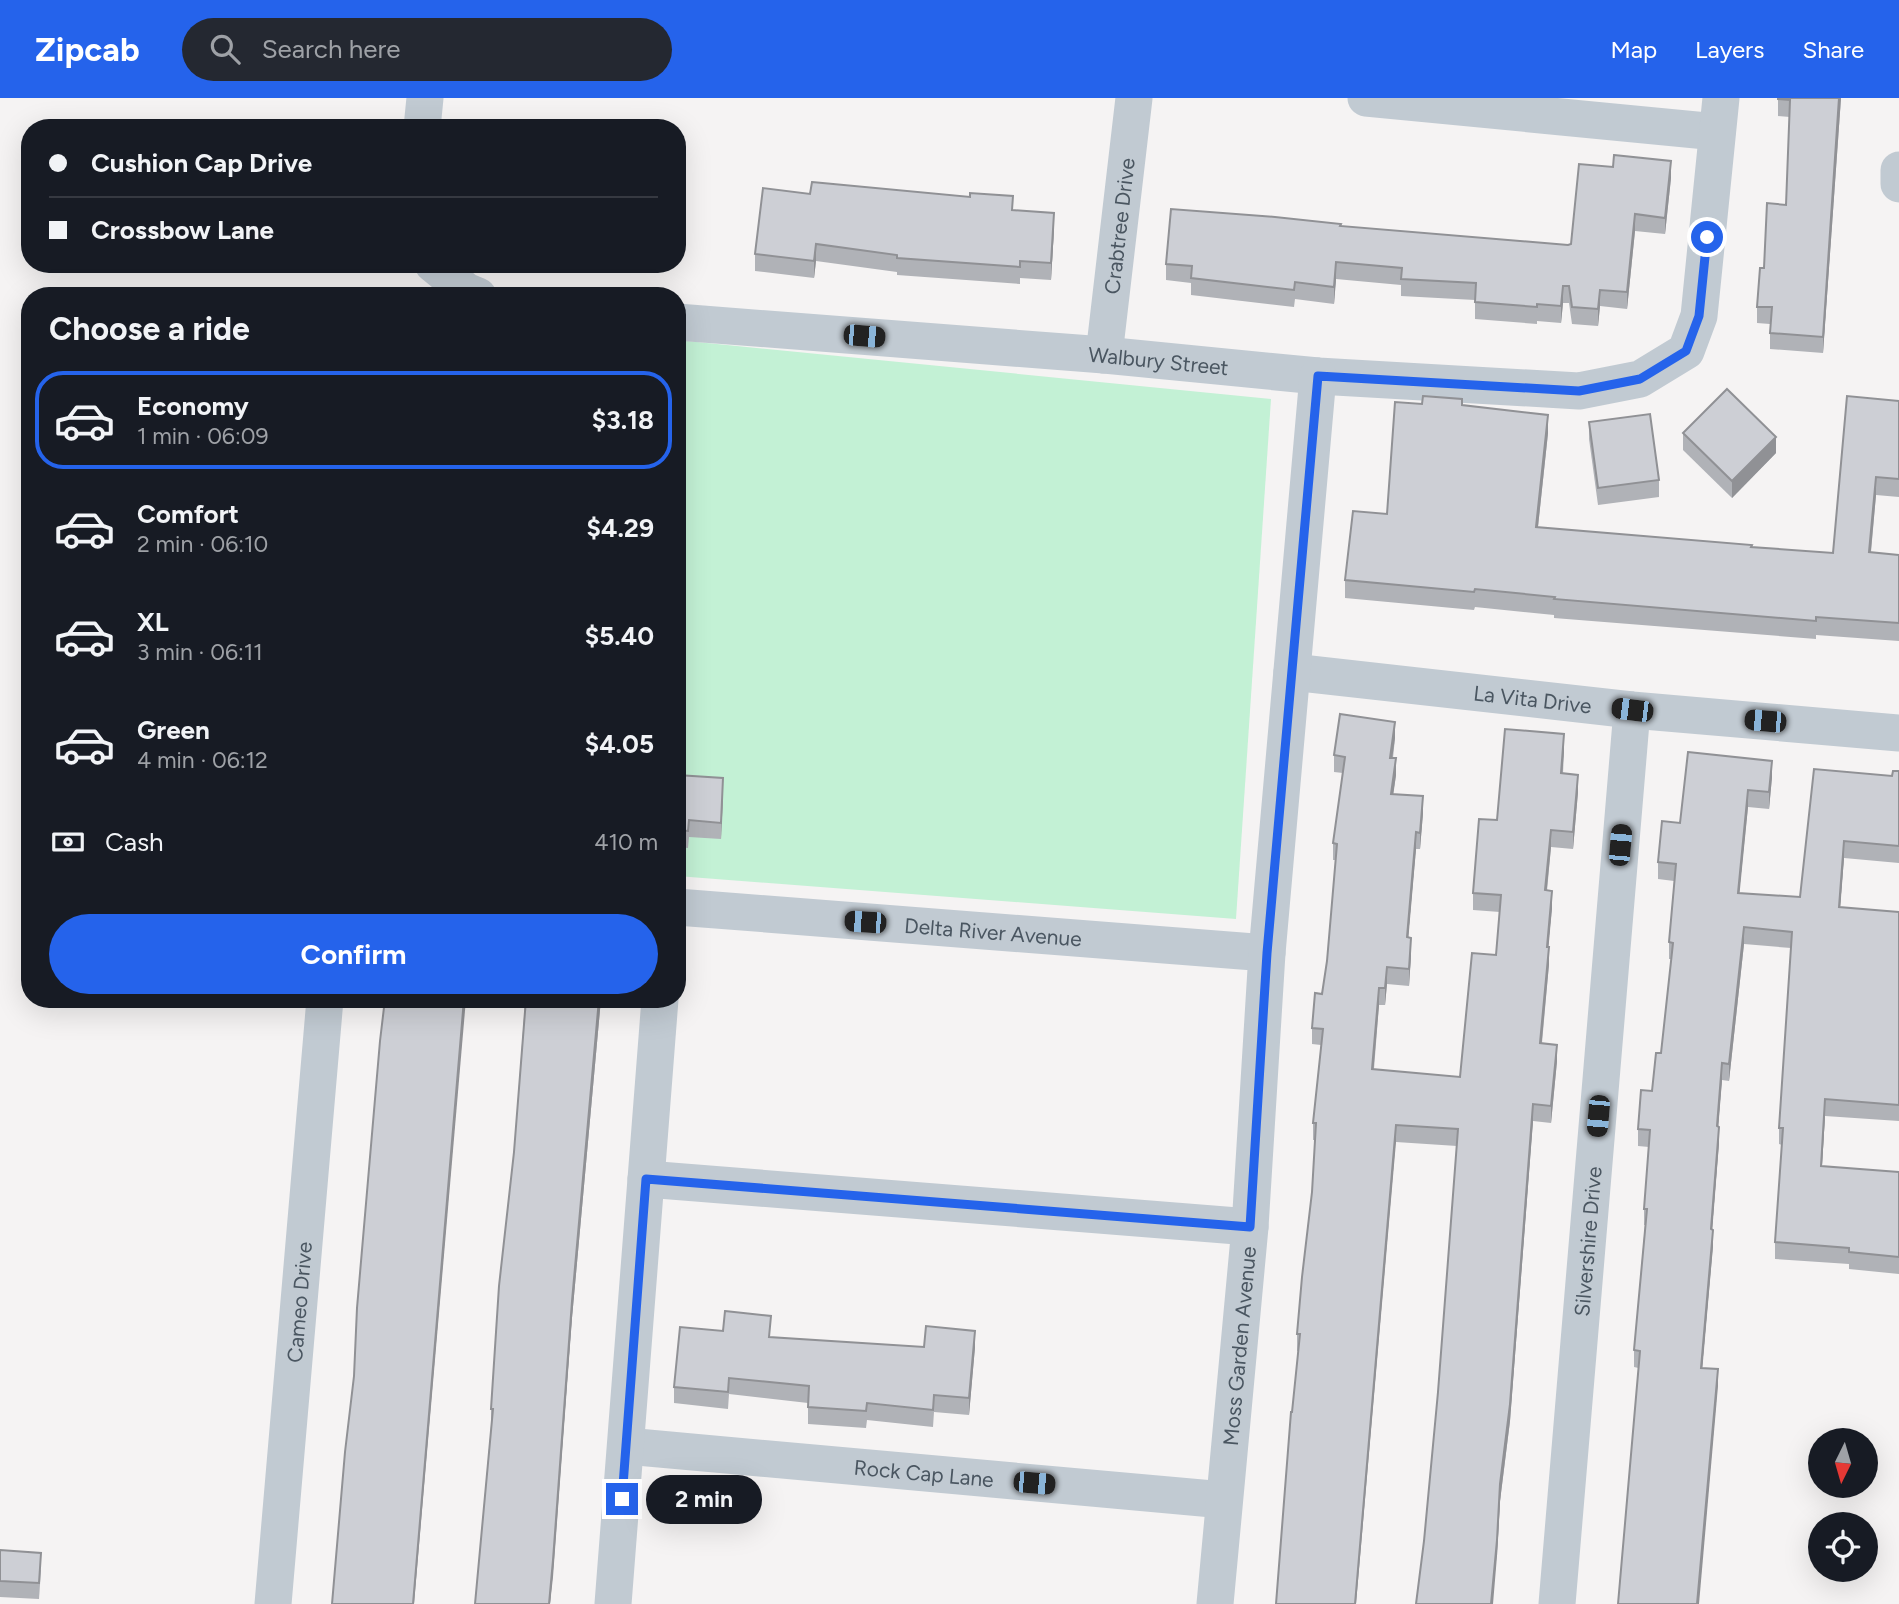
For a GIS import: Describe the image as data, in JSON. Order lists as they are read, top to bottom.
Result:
{
  "streets": {
    "street": [
      "Crabtree Drive",
      "Walbury Street",
      "La Vita Drive",
      "Delta River Avenue",
      "Silvershire Drive",
      "Cameo Drive",
      "Moss Garden Avenue",
      "Rock Cap Lane"
    ]
  },
  "crossings": [
    ["Crabtree Drive", "Walbury Street"],
    ["Walbury Street", "Moss Garden Avenue"],
    ["La Vita Drive", "Silvershire Drive"],
    ["La Vita Drive", "Moss Garden Avenue"],
    ["Delta River Avenue", "Moss Garden Avenue"],
    ["Moss Garden Avenue", "Rock Cap Lane"]
  ],
  "north": "bottom",
  "page": {
    "header": "Zipcab",
    "search": "Search here",
    "nav": ["Map", "Layers", "Share"],
    "banner": ["Cushion Cap Drive", "Crossbow Lane"],
    "heading": "Choose a ride",
    "list": [
      {
        "name": "Economy",
        "note": "1 min · 06:09",
        "value": "$3.18"
      },
      {
        "name": "Comfort",
        "note": "2 min · 06:10",
        "value": "$4.29"
      },
      {
        "name": "XL",
        "note": "3 min · 06:11",
        "value": "$5.40"
      },
      {
        "name": "Green",
        "note": "4 min · 06:12",
        "value": "$4.05"
      }
    ],
    "pay": ["Cash", "410 m"],
    "buttons": "Confirm",
    "bubble": "2 min"
  }
}
